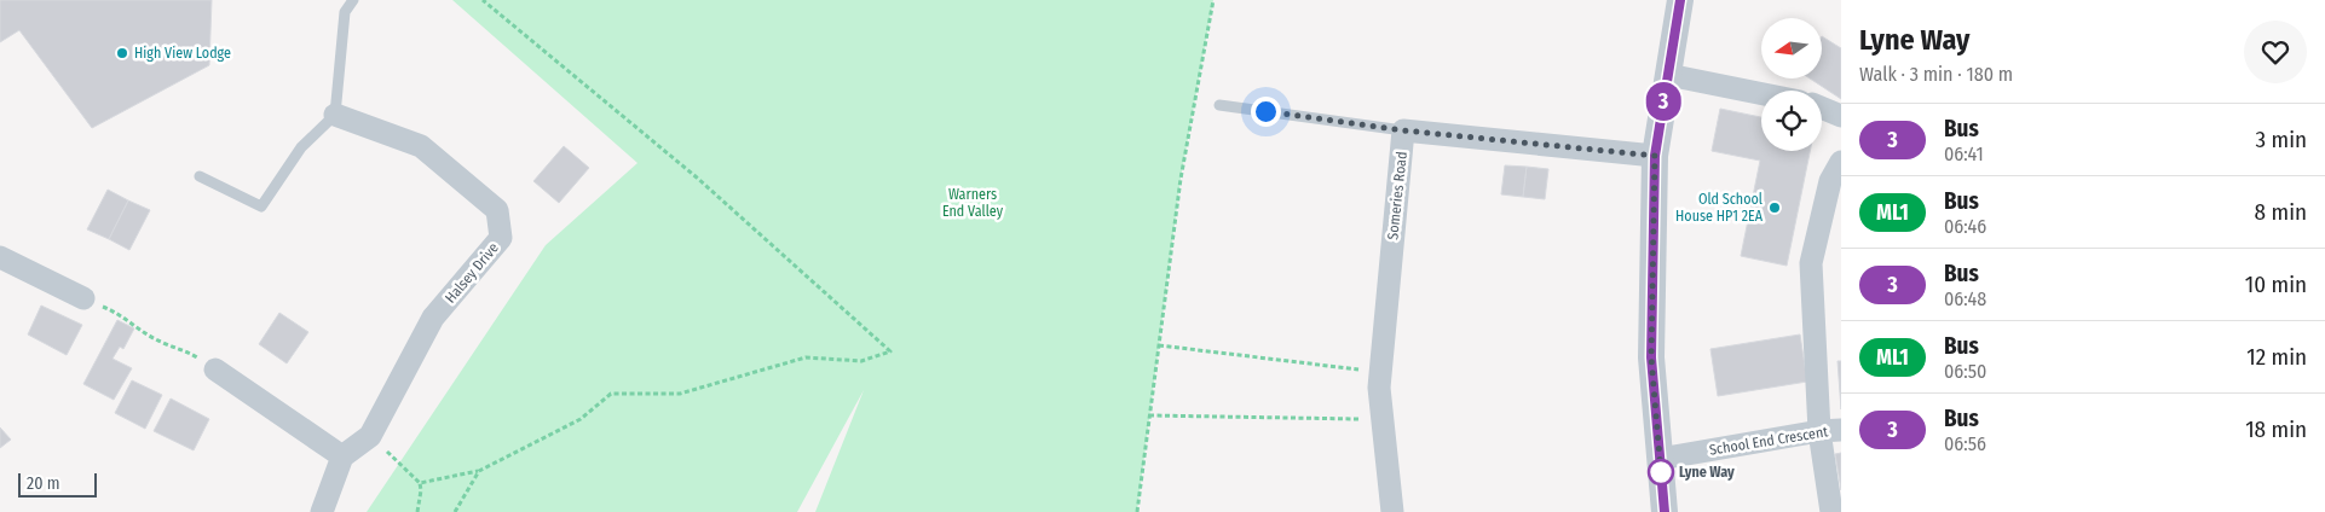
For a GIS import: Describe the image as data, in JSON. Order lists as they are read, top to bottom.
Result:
{
  "streets": {
    "street": ["Someries Road", "Halsey Drive", "School End Crescent"]
  },
  "parks": ["Warners End Valley"],
  "places": ["High View Lodge", "Old School House HP1 2EA", "Lyne Way"],
  "lines": ["bus line 3"],
  "scale_bar": "20 m",
  "north": "left",
  "page": {
    "on_map": "3",
    "heading": ["Lyne Way", "Walk · 3 min · 180 m"],
    "list": [
      {
        "mark": "3",
        "name": "Bus",
        "note": "06:41",
        "value": "3 min"
      },
      {
        "mark": "ML1",
        "name": "Bus",
        "note": "06:46",
        "value": "8 min"
      },
      {
        "mark": "3",
        "name": "Bus",
        "note": "06:48",
        "value": "10 min"
      },
      {
        "mark": "ML1",
        "name": "Bus",
        "note": "06:50",
        "value": "12 min"
      },
      {
        "mark": "3",
        "name": "Bus",
        "note": "06:56",
        "value": "18 min"
      }
    ],
    "scale": "20 m"
  }
}
